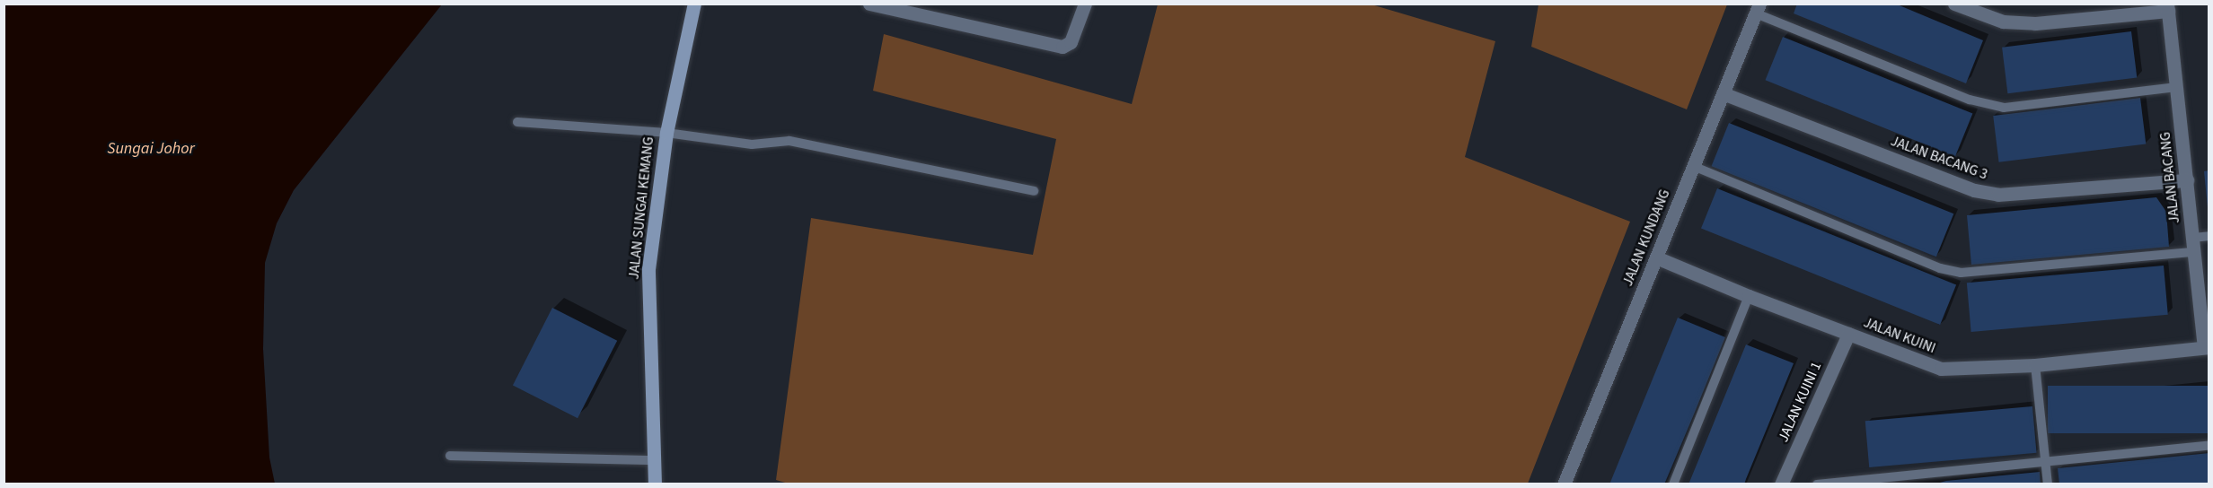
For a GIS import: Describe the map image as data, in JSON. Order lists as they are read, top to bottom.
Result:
{
  "streets": {
    "street": [
      "JALAN BACANG 3",
      "JALAN BACANG",
      "JALAN SUNGAI KEMANG",
      "JALAN KUNDANG",
      "JALAN KUINI",
      "JALAN KUINI 1"
    ]
  },
  "crossings": [
    ["JALAN BACANG 3", "JALAN BACANG"],
    ["JALAN BACANG 3", "JALAN KUNDANG"],
    ["JALAN BACANG", "JALAN KUINI"],
    ["JALAN KUNDANG", "JALAN KUINI"],
    ["JALAN KUINI", "JALAN KUINI 1"]
  ],
  "water": ["Sungai Johor"]
}
